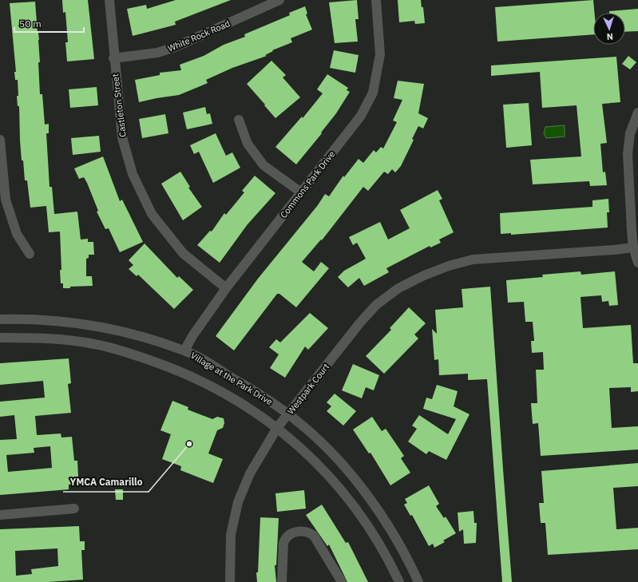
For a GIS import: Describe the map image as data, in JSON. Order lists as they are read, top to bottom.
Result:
{
  "streets": {
    "street": [
      "White Rock Road",
      "Castleton Street",
      "Commons Park Drive",
      "Village at the Park Drive",
      "Westpark Court"
    ]
  },
  "crossings": [
    ["White Rock Road", "Castleton Street"],
    ["Castleton Street", "Commons Park Drive"],
    ["Commons Park Drive", "Village at the Park Drive"],
    ["Village at the Park Drive", "Westpark Court"]
  ],
  "places": ["YMCA Camarillo"],
  "scale_bar": "50 m",
  "north": "bottom"
}
